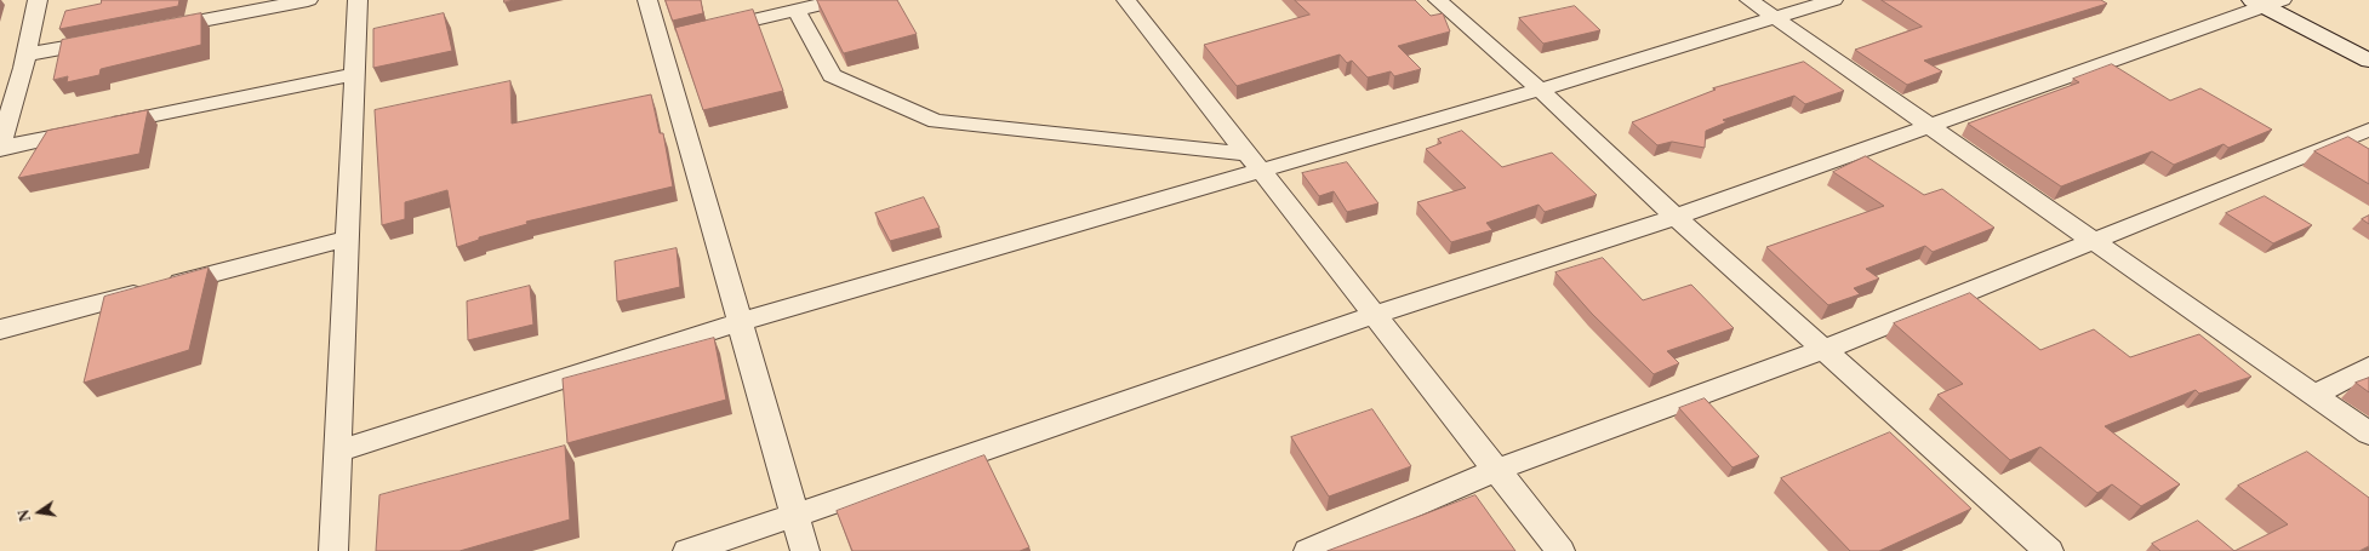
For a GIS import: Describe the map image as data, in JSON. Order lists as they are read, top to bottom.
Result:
{
  "north": "left"
}
